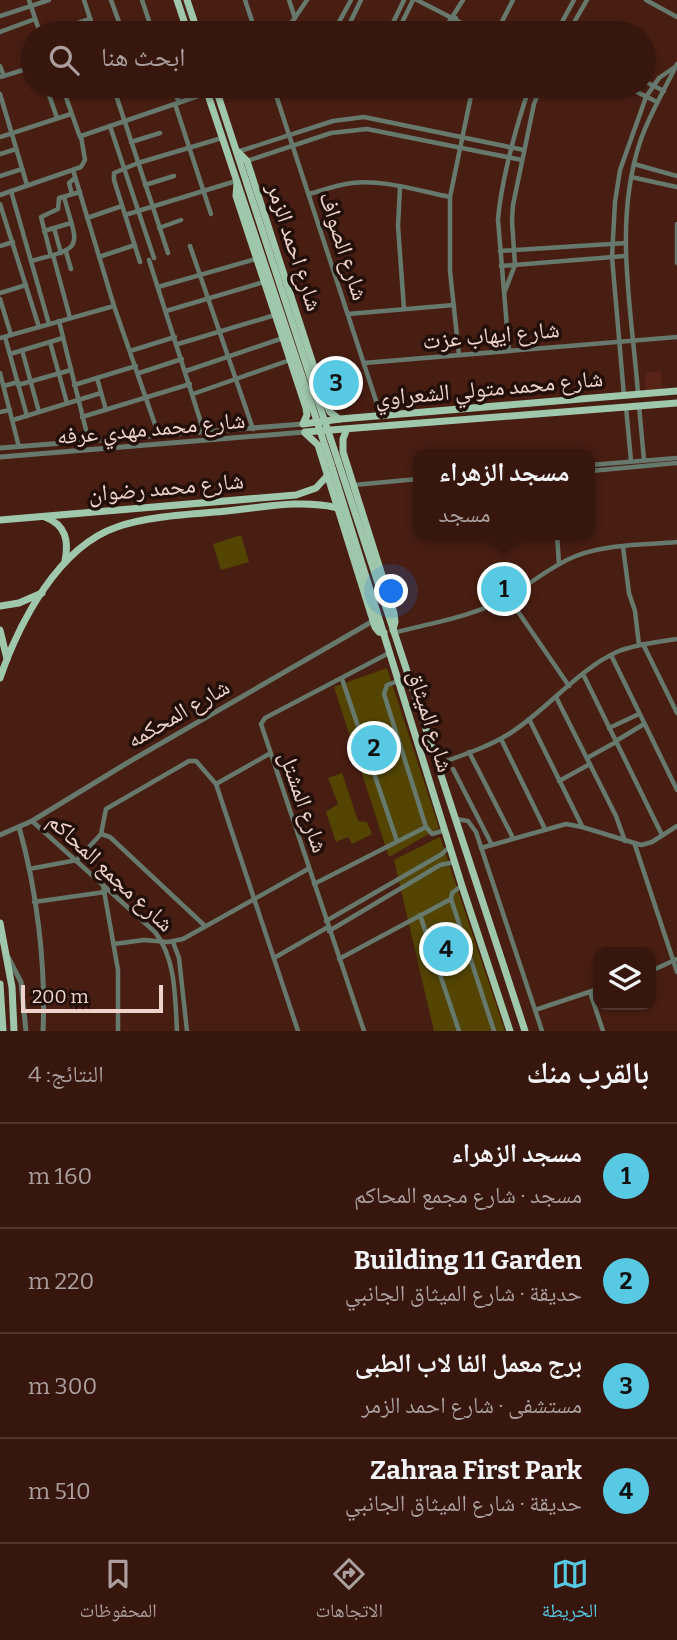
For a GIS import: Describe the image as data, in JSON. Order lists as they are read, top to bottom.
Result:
{
  "streets": {
    "main road": [
      "شارع احمد الزمر",
      "شارع محمد متولي الشعراوي",
      "شارع محمد رضوان",
      "شارع الميثاق"
    ],
    "street": [
      "شارع الصواف",
      "شارع ايهاب عزت",
      "شارع محمد مهدي عرفه",
      "شارع المحكمه",
      "شارع المشتل",
      "شارع مجمع المحاكم"
    ]
  },
  "crossings": [
    ["شارع الصواف", "شارع ايهاب عزت"],
    ["شارع الصواف", "شارع محمد متولي الشعراوي"],
    ["شارع احمد الزمر", "شارع محمد متولي الشعراوي"],
    ["شارع احمد الزمر", "شارع محمد مهدي عرفه"],
    ["شارع احمد الزمر", "شارع الميثاق"],
    ["شارع محمد متولي الشعراوي", "شارع محمد مهدي عرفه"],
    ["شارع محمد متولي الشعراوي", "شارع الميثاق"],
    ["شارع محمد مهدي عرفه", "شارع الميثاق"],
    ["شارع محمد رضوان", "شارع الميثاق"],
    ["شارع المحكمه", "شارع الميثاق"],
    ["شارع المحكمه", "شارع مجمع المحاكم"],
    ["شارع الميثاق", "شارع المشتل"]
  ],
  "scale_bar": "200 m",
  "page": {
    "search": "ابحث هنا",
    "pins": [
      "3",
      "1",
      "2",
      "4"
    ],
    "popup": ["مسجد الزهراء", "مسجد"],
    "scale": "200 m",
    "heading": ["بالقرب منك", "النتائج: 4"],
    "list": [
      {
        "mark": "1",
        "name": "مسجد الزهراء",
        "note": "مسجد · شارع مجمع المحاكم",
        "value": "160 m"
      },
      {
        "mark": "2",
        "name": "Building 11 Garden",
        "note": "حديقة · شارع الميثاق الجانبي",
        "value": "220 m"
      },
      {
        "mark": "3",
        "name": "برج معمل الفا لاب الطبى",
        "note": "مستشفى · شارع احمد الزمر",
        "value": "300 m"
      },
      {
        "mark": "4",
        "name": "Zahraa First Park",
        "note": "حديقة · شارع الميثاق الجانبي",
        "value": "510 m"
      }
    ],
    "nav": ["الخريطة", "الاتجاهات", "المحفوظات"]
  }
}
